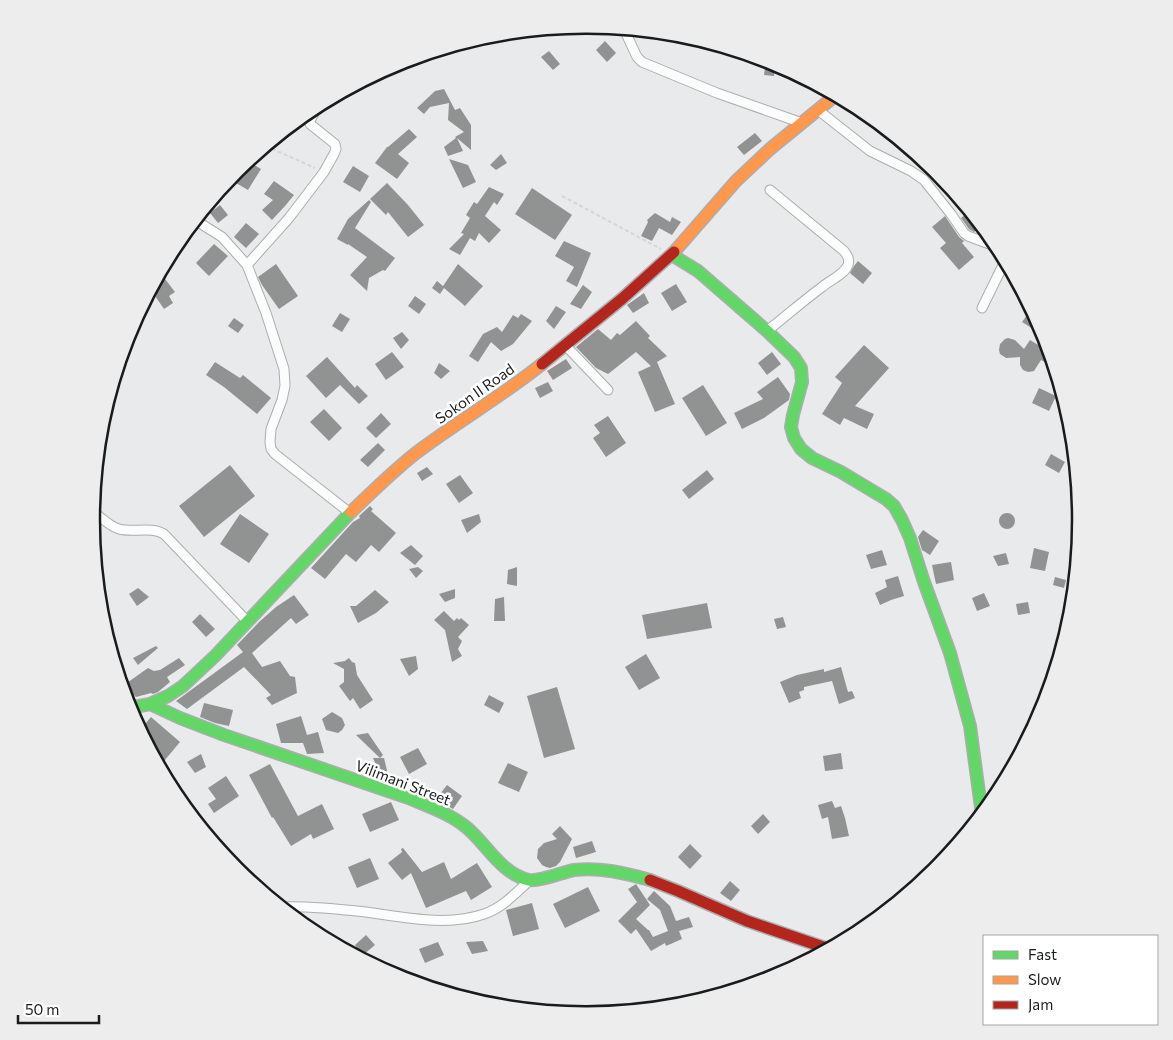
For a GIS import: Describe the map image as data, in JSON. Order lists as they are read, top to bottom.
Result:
{
  "streets": {
    "street": ["Sokon II Road", "Vilimani Street"]
  },
  "crossings": [
    ["Sokon II Road", "Vilimani Street"]
  ],
  "legend": ["Fast", "Slow", "Jam"],
  "scale_bar": "50 m"
}
